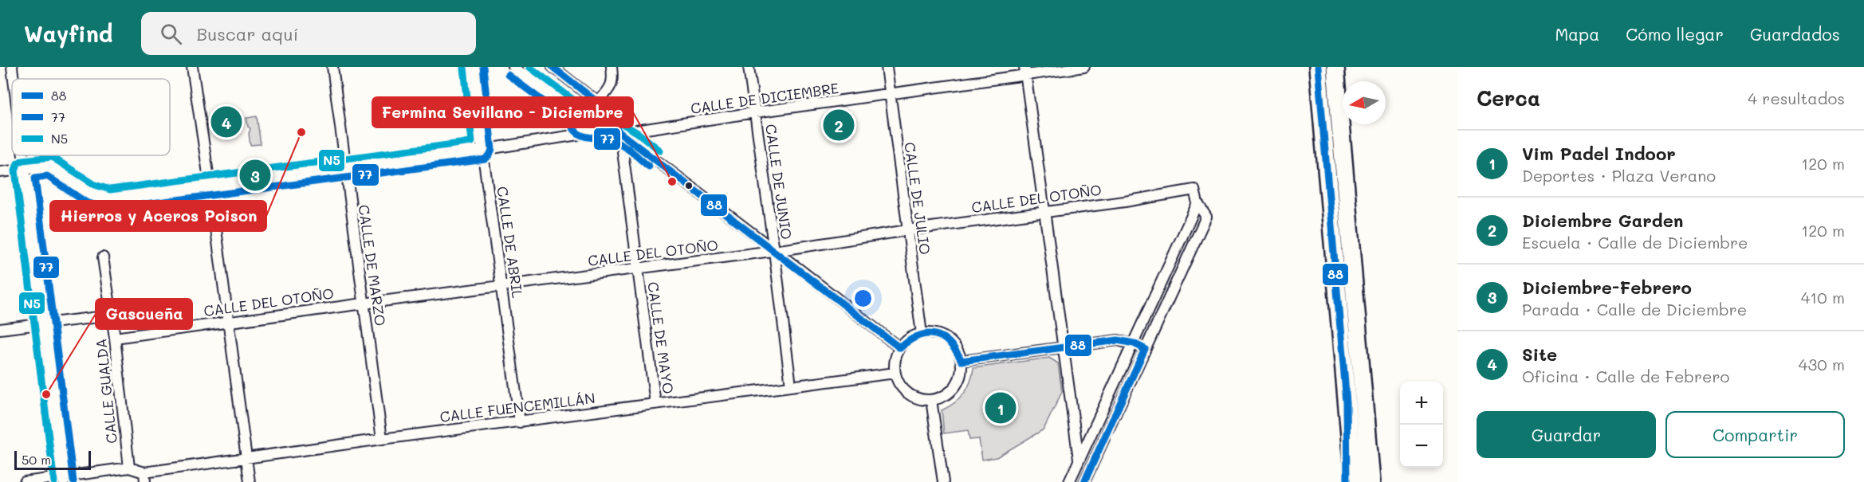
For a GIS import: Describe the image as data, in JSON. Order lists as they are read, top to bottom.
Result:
{
  "streets": {
    "street": [
      "CALLE DE DICIEMBRE",
      "CALLE DE JUNIO",
      "CALLE DE JULIO",
      "CALLE DEL OTOÑO",
      "CALLE DE ABRIL",
      "CALLE DE MARZO",
      "CALLE DE MAYO",
      "CALLE GUALDA",
      "CALLE FUENCEMILLÁN"
    ]
  },
  "crossings": [
    ["CALLE DE DICIEMBRE", "CALLE DE JUNIO"],
    ["CALLE DE DICIEMBRE", "CALLE DE JULIO"],
    ["CALLE DE DICIEMBRE", "CALLE DE MAYO"],
    ["CALLE DE JUNIO", "CALLE DEL OTOÑO"],
    ["CALLE DE JUNIO", "CALLE FUENCEMILLÁN"],
    ["CALLE DE JULIO", "CALLE DEL OTOÑO"],
    ["CALLE DE JULIO", "CALLE FUENCEMILLÁN"],
    ["CALLE DEL OTOÑO", "CALLE DE ABRIL"],
    ["CALLE DEL OTOÑO", "CALLE DE MARZO"],
    ["CALLE DEL OTOÑO", "CALLE DE MAYO"],
    ["CALLE DEL OTOÑO", "CALLE GUALDA"],
    ["CALLE DE ABRIL", "CALLE FUENCEMILLÁN"],
    ["CALLE DE MARZO", "CALLE FUENCEMILLÁN"],
    ["CALLE DE MAYO", "CALLE FUENCEMILLÁN"]
  ],
  "places": ["Hierros y Aceros Poison", "Fermina Sevillano - Diciembre", "Gascueña"],
  "lines": ["transit line 88", "transit line 77", "transit line N5"],
  "legend": ["88", "77", "N5"],
  "scale_bar": "50 m",
  "north": "left",
  "page": {
    "header": "Wayfind",
    "search": "Buscar aquí",
    "nav": ["Mapa", "Cómo llegar", "Guardados"],
    "heading": ["Cerca", "4 resultados"],
    "pins": [
      "4",
      "2",
      "3",
      "1"
    ],
    "list": [
      {
        "mark": "1",
        "name": "Vim Padel Indoor",
        "note": "Deportes · Plaza Verano",
        "value": "120 m"
      },
      {
        "mark": "2",
        "name": "Diciembre Garden",
        "note": "Escuela · Calle de Diciembre",
        "value": "120 m"
      },
      {
        "mark": "3",
        "name": "Diciembre-Febrero",
        "note": "Parada · Calle de Diciembre",
        "value": "410 m"
      },
      {
        "mark": "4",
        "name": "Site",
        "note": "Oficina · Calle de Febrero",
        "value": "430 m"
      }
    ],
    "map_buttons": ["+", "−"],
    "buttons": ["Guardar", "Compartir"],
    "scale": "50 m"
  }
}
